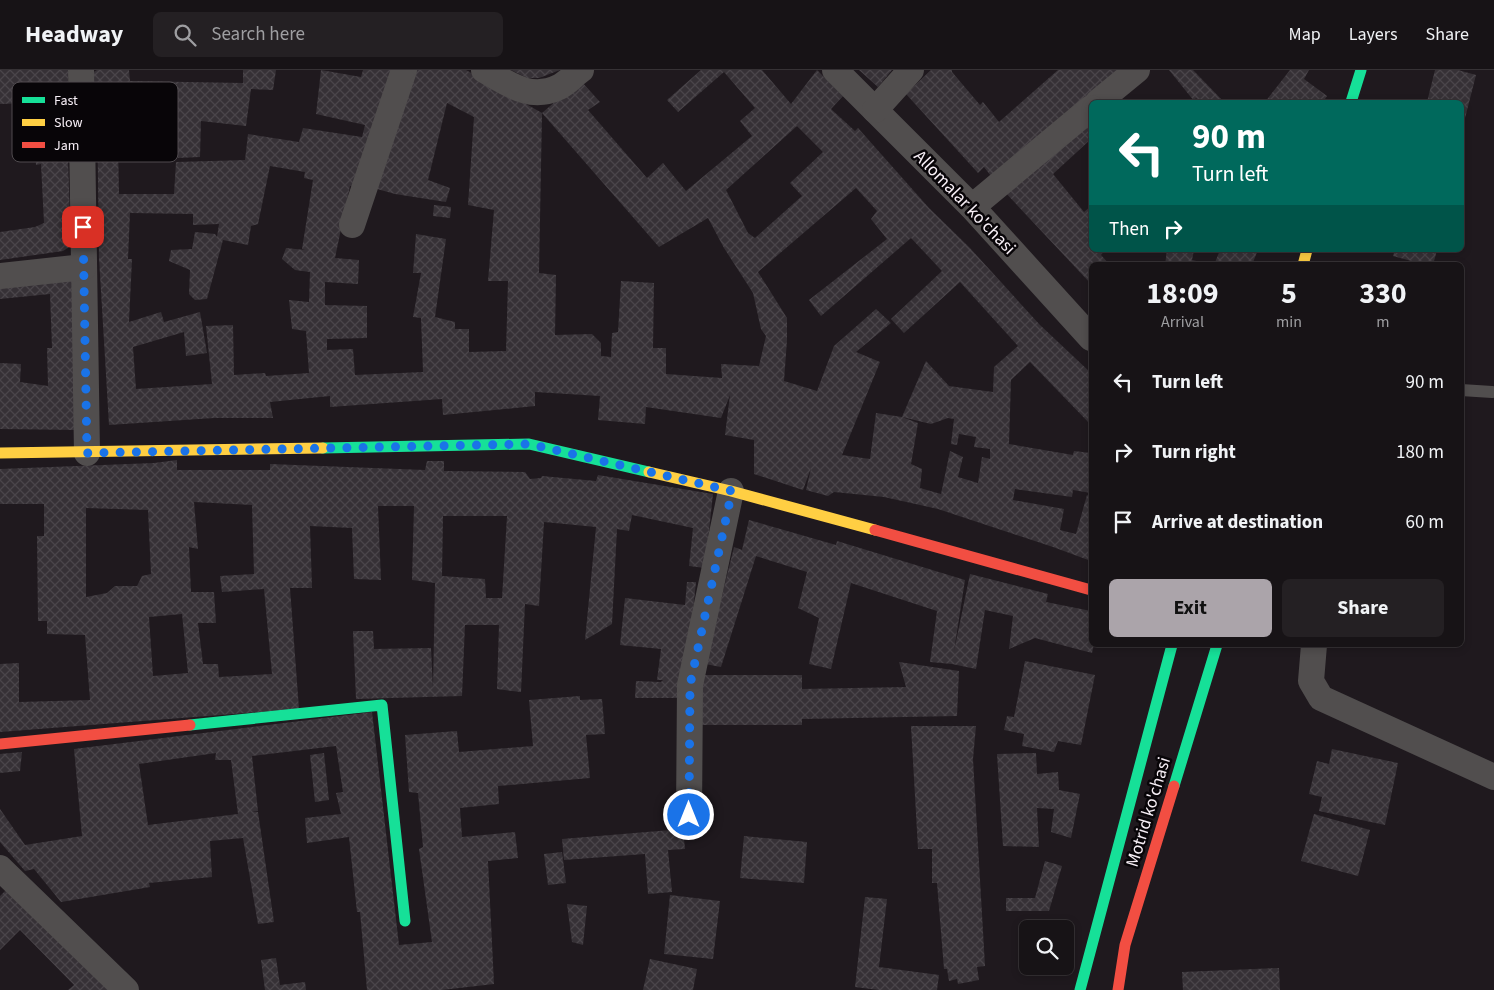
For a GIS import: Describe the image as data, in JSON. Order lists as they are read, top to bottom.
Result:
{
  "streets": {
    "street": ["Allomalar ko'chasi", "Motrid ko'chasi"]
  },
  "legend": ["Fast", "Slow", "Jam"],
  "page": {
    "header": "Headway",
    "search": "Search here",
    "nav": ["Map", "Layers", "Share"],
    "turn": ["90 m", "Turn left"],
    "then": "Then",
    "eta": [
      "18:09",
      "Arrival",
      "5",
      "min",
      "330",
      "m"
    ],
    "list": [
      {
        "name": "Turn left",
        "value": "90 m"
      },
      {
        "name": "Turn right",
        "value": "180 m"
      },
      {
        "name": "Arrive at destination",
        "value": "60 m"
      }
    ],
    "buttons": ["Exit", "Share"]
  }
}
